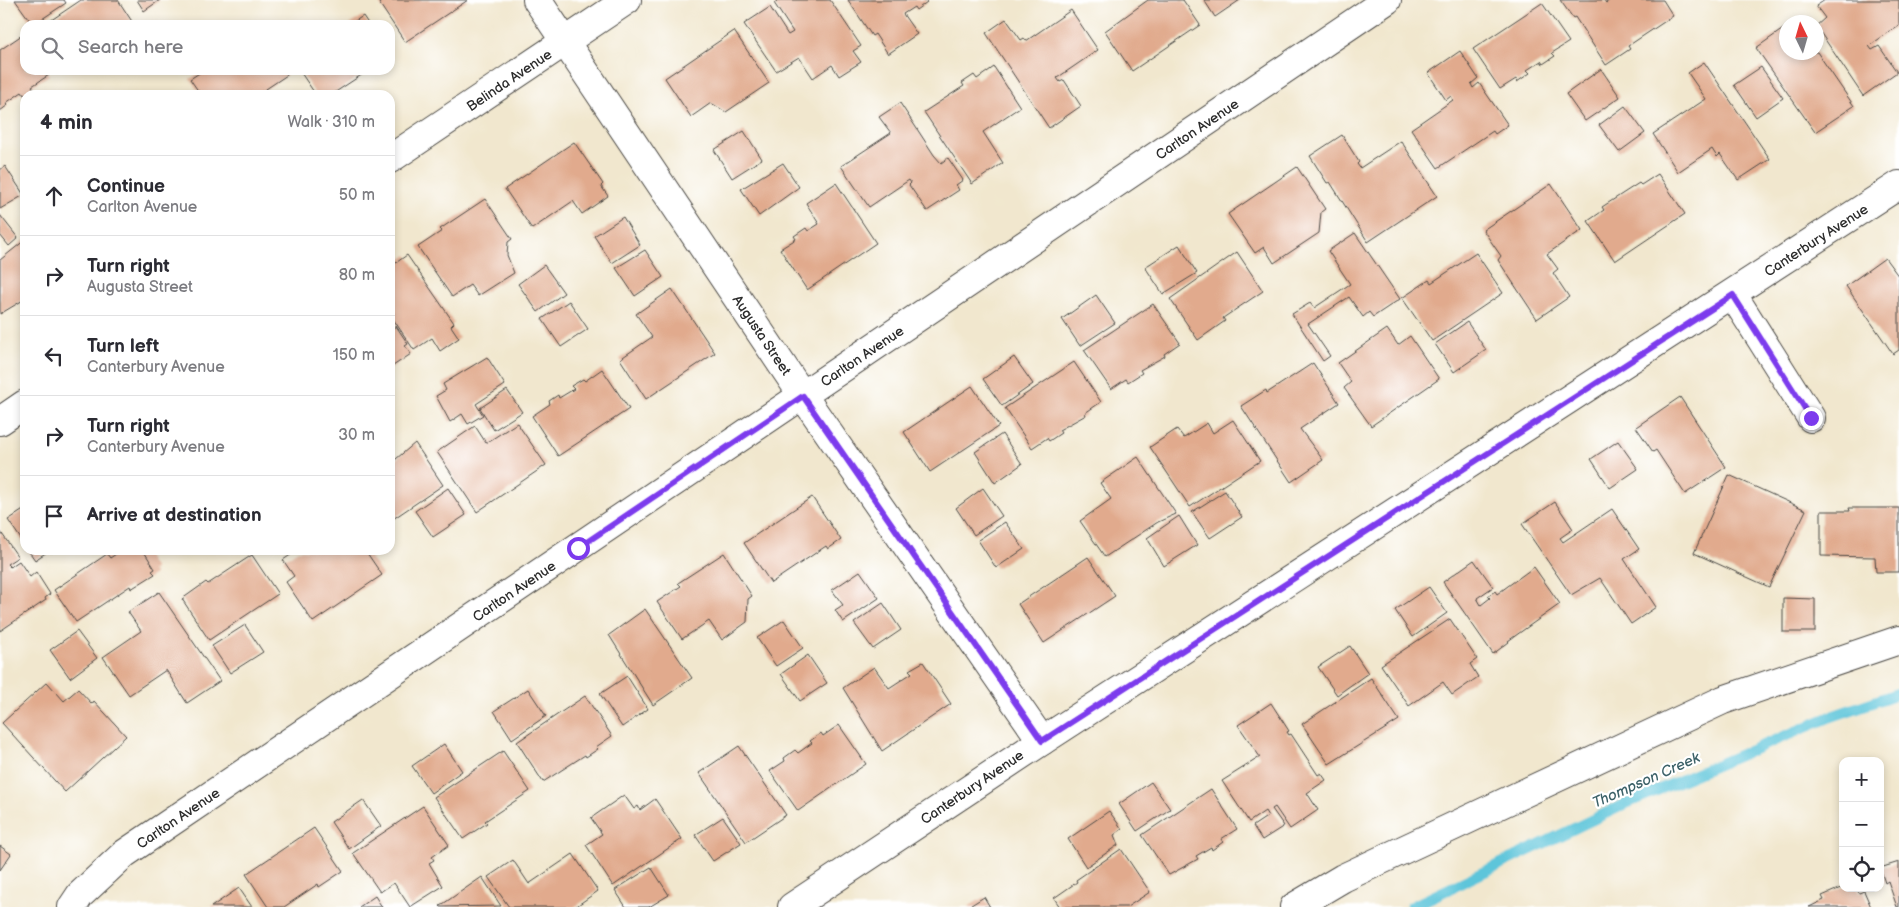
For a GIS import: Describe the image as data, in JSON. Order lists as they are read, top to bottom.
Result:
{
  "streets": {
    "street": [
      "Belinda Avenue",
      "Carlton Avenue",
      "Canterbury Avenue",
      "Augusta Street"
    ]
  },
  "crossings": [
    ["Belinda Avenue", "Augusta Street"],
    ["Carlton Avenue", "Augusta Street"],
    ["Canterbury Avenue", "Augusta Street"]
  ],
  "water": ["Thompson Creek"],
  "north": "top",
  "page": {
    "search": "Search here",
    "heading": ["4 min", "Walk · 310 m"],
    "list": [
      ["Continue", "Carlton Avenue", "50 m"],
      ["Turn right", "Augusta Street", "80 m"],
      ["Turn left", "Canterbury Avenue", "150 m"],
      ["Turn right", "Canterbury Avenue", "30 m"],
      "Arrive at destination"
    ],
    "map_buttons": ["+", "−"]
  }
}
